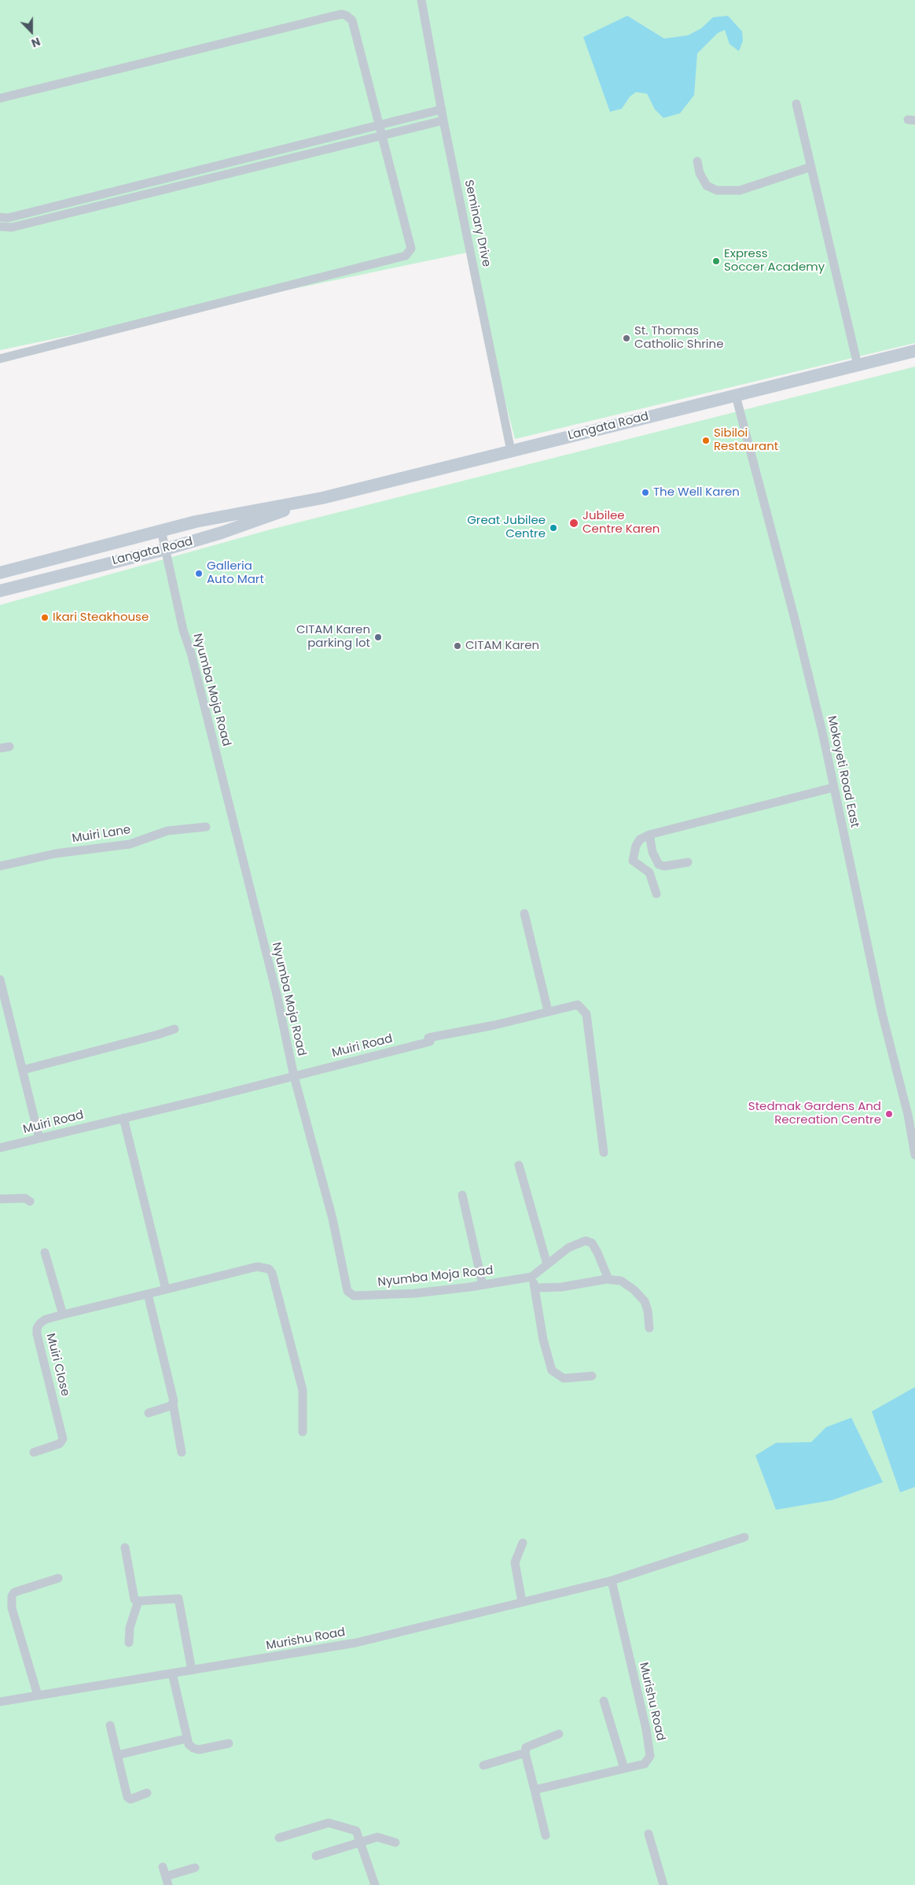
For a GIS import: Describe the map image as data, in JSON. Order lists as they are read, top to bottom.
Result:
{
  "streets": {
    "main road": ["Langata Road"],
    "street": [
      "Seminary Drive",
      "Nyumba Moja Road",
      "Mokoyeti Road East",
      "Muiri Lane",
      "Muiri Road",
      "Muiri Close",
      "Murishu Road"
    ]
  },
  "crossings": [
    ["Seminary Drive", "Langata Road"],
    ["Langata Road", "Nyumba Moja Road"],
    ["Langata Road", "Mokoyeti Road East"],
    ["Nyumba Moja Road", "Muiri Road"]
  ],
  "places": [
    "Express Soccer Academy",
    "St. Thomas Catholic Shrine",
    "Sibiloi Restaurant",
    "The Well Karen",
    "Jubilee Centre Karen",
    "Great Jubilee Centre",
    "Galleria Auto Mart",
    "Ikari Steakhouse",
    "CITAM Karen parking lot",
    "CITAM Karen",
    "Stedmak Gardens And Recreation Centre"
  ],
  "north": "bottom"
}
